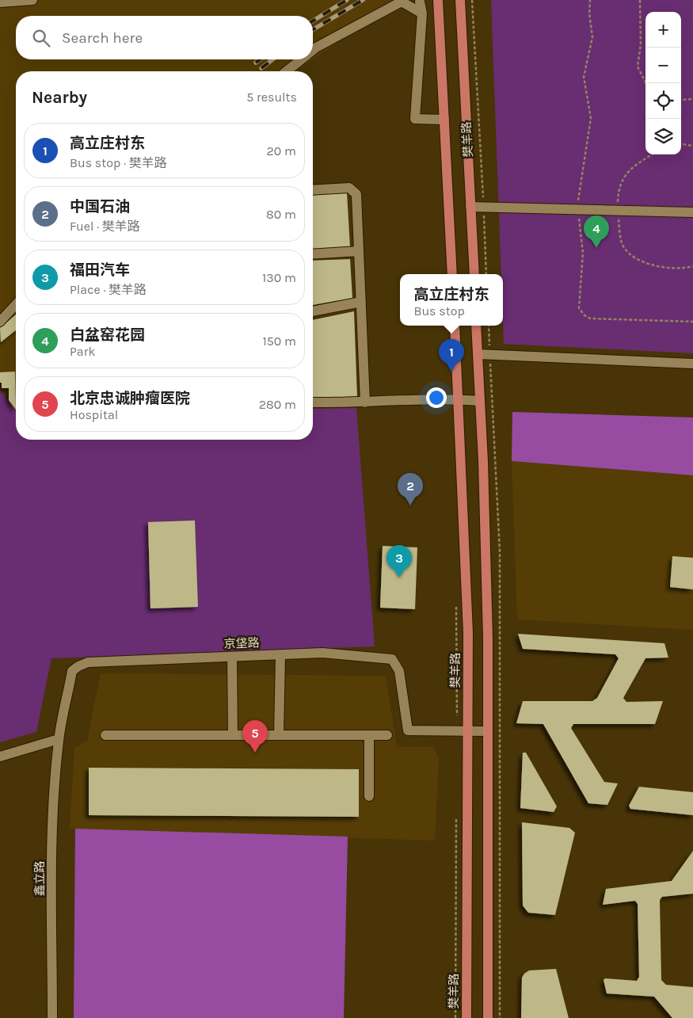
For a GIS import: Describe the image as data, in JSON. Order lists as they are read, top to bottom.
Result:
{
  "streets": {
    "main road": ["樊羊路"],
    "street": ["京垡路", "鑫立路"]
  },
  "crossings": [
    ["樊羊路", "京垡路"],
    ["京垡路", "鑫立路"]
  ],
  "page": {
    "map_buttons": ["+", "−"],
    "search": "Search here",
    "heading": ["Nearby", "5 results"],
    "list": [
      {
        "mark": "1",
        "name": "高立庄村东",
        "note": "Bus stop · 樊羊路",
        "value": "20 m"
      },
      {
        "mark": "2",
        "name": "中国石油",
        "note": "Fuel · 樊羊路",
        "value": "80 m"
      },
      {
        "mark": "3",
        "name": "福田汽车",
        "note": "Place · 樊羊路",
        "value": "130 m"
      },
      {
        "mark": "4",
        "name": "白盆窑花园",
        "note": "Park",
        "value": "150 m"
      },
      {
        "mark": "5",
        "name": "北京忠诚肿瘤医院",
        "note": "Hospital",
        "value": "280 m"
      }
    ],
    "pins": [
      "4",
      "1",
      "2",
      "3",
      "5"
    ],
    "popup": ["高立庄村东", "Bus stop"]
  }
}
